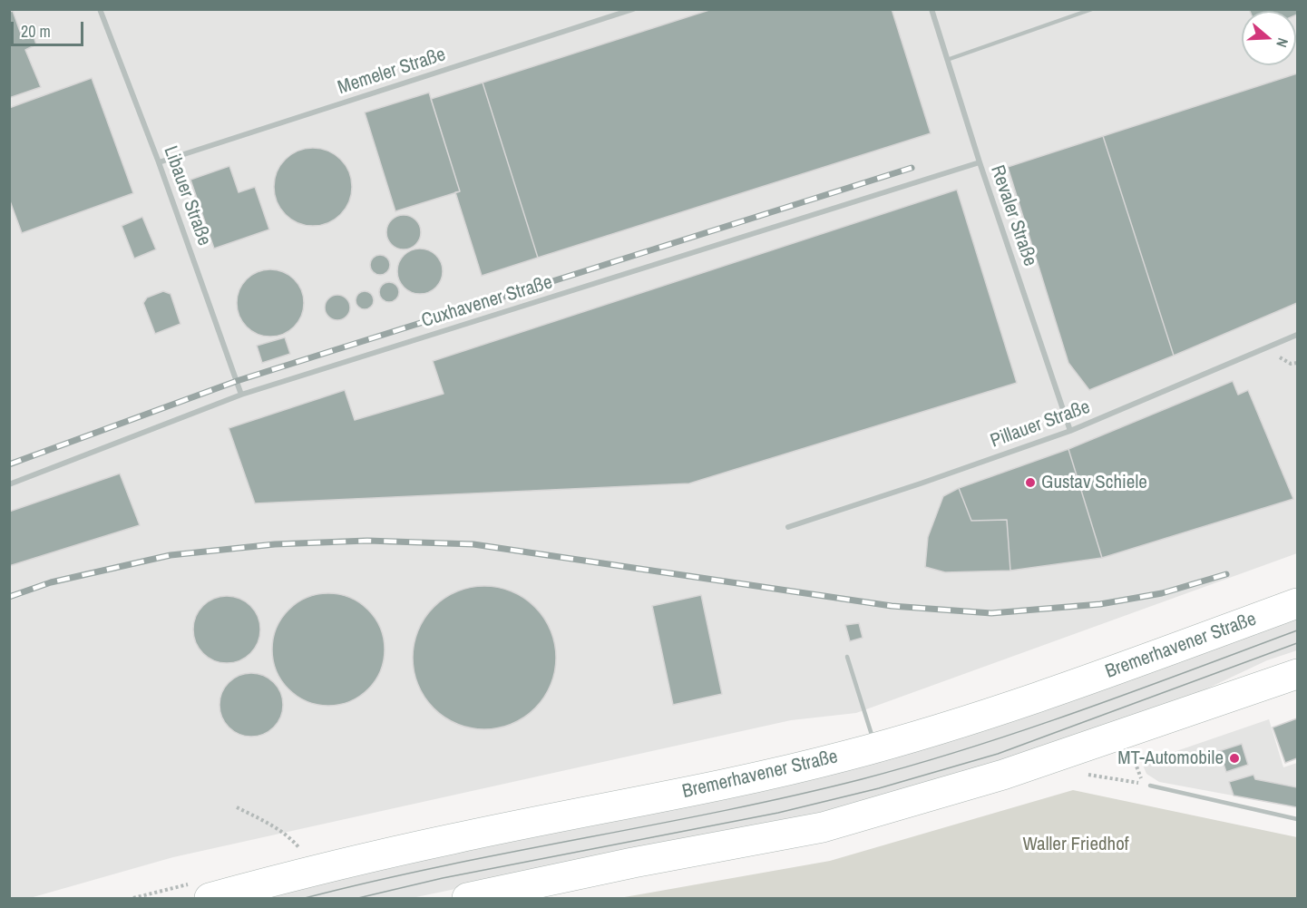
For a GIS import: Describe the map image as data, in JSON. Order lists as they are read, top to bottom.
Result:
{
  "streets": {
    "main road": ["Bremerhavener Straße"],
    "street": [
      "Memeler Straße",
      "Libauer Straße",
      "Revaler Straße",
      "Cuxhavener Straße",
      "Pillauer Straße"
    ]
  },
  "crossings": [
    ["Memeler Straße", "Libauer Straße"],
    ["Libauer Straße", "Cuxhavener Straße"],
    ["Revaler Straße", "Cuxhavener Straße"],
    ["Revaler Straße", "Pillauer Straße"]
  ],
  "parks": ["Waller Friedhof"],
  "places": ["Gustav Schiele", "MT-Automobile"],
  "scale_bar": "20 m",
  "north": "right"
}
